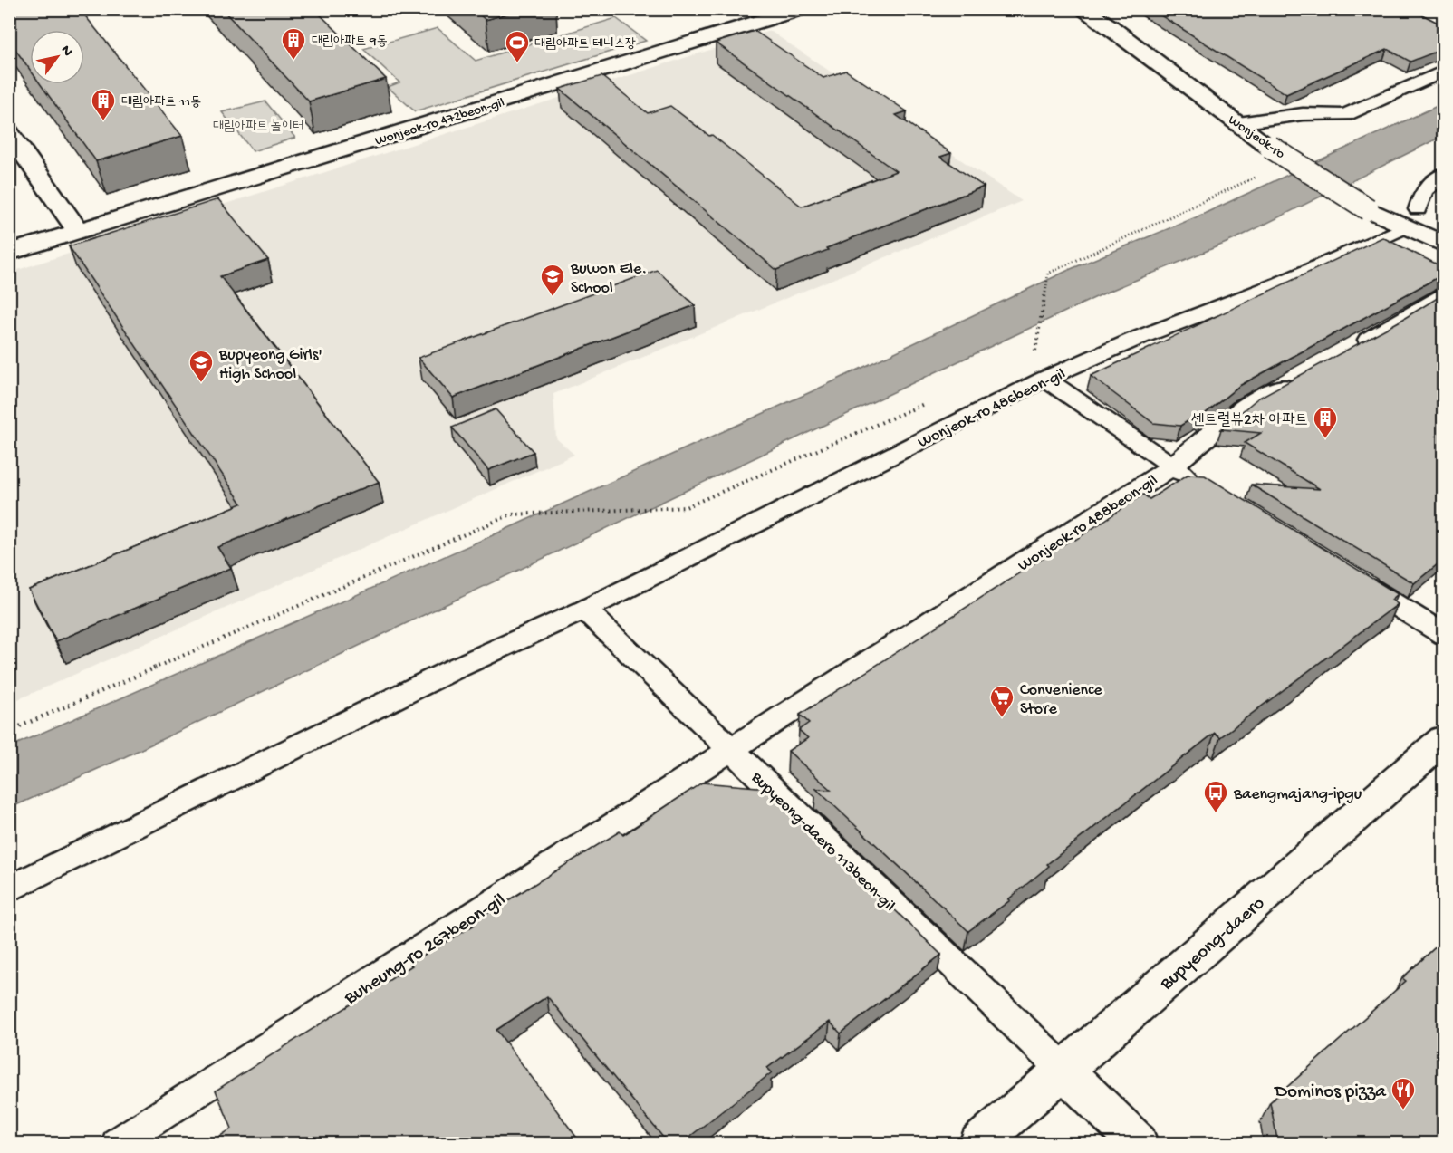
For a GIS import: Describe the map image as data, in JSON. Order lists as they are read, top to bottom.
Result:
{
  "streets": {
    "street": ["Wonjeok-ro 472beon-gil", "Wonjeok-ro", "Bupyeong-daero"],
    "lane": [
      "Wonjeok-ro 486beon-gil",
      "Wonjeok-ro 488beon-gil",
      "Bupyeong-daero 113beon-gil",
      "Buheung-ro 267beon-gil"
    ]
  },
  "crossings": [
    ["Wonjeok-ro", "Wonjeok-ro 486beon-gil"],
    ["Wonjeok-ro 486beon-gil", "Bupyeong-daero 113beon-gil"],
    ["Wonjeok-ro 488beon-gil", "Bupyeong-daero 113beon-gil"],
    ["Wonjeok-ro 488beon-gil", "Buheung-ro 267beon-gil"],
    ["Bupyeong-daero 113beon-gil", "Bupyeong-daero"],
    ["Bupyeong-daero 113beon-gil", "Buheung-ro 267beon-gil"]
  ],
  "parks": ["대림아파트 놀이터"],
  "places": {
    "building": ["대림아파트 9동", "대림아파트 11동", "센트럴뷰2차 아파트"],
    "sports": ["대림아파트 테니스장"],
    "school or university": ["Buwon Ele. School", "Bupyeong Girls' High School"],
    "supermarket": ["Convenience Store"],
    "bus stop": ["Baengmajang-ipgu"],
    "restaurant": ["Dominos pizza"]
  },
  "north": "top right"
}
